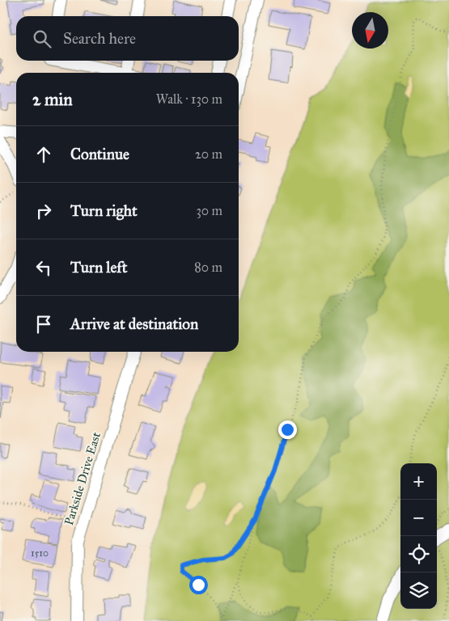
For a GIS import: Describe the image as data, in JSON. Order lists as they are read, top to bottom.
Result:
{
  "streets": {
    "street": ["Parkside Drive East"]
  },
  "house_numbers": ["1510"],
  "north": "bottom",
  "page": {
    "search": "Search here",
    "heading": ["2 min", "Walk · 130 m"],
    "list": [
      ["Continue", "20 m"],
      ["Turn right", "30 m"],
      ["Turn left", "80 m"],
      "Arrive at destination"
    ],
    "map_buttons": ["+", "−"]
  }
}
